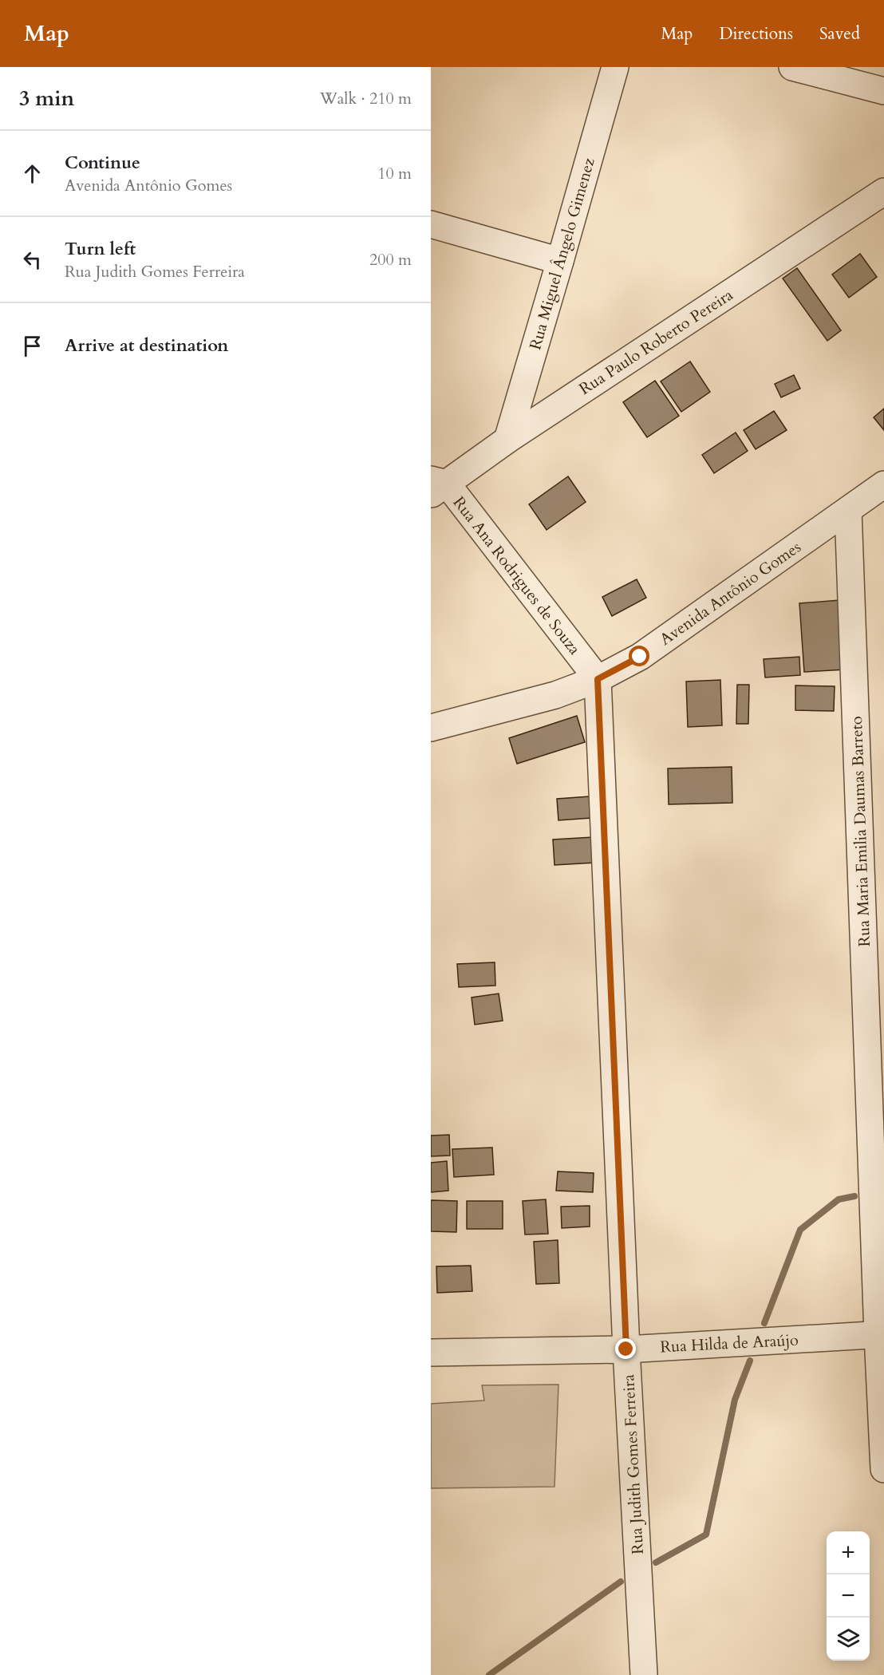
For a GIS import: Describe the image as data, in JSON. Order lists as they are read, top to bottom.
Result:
{
  "streets": {
    "street": [
      "Rua Miguel Ângelo Gimenez",
      "Rua Paulo Roberto Pereira",
      "Rua Ana Rodrigues de Souza",
      "Avenida Antônio Gomes",
      "Rua Maria Emilia Daumas Barreto",
      "Rua Hilda de Araújo",
      "Rua Judith Gomes Ferreira"
    ]
  },
  "crossings": [
    ["Rua Miguel Ângelo Gimenez", "Rua Paulo Roberto Pereira"],
    ["Rua Paulo Roberto Pereira", "Rua Ana Rodrigues de Souza"],
    ["Rua Ana Rodrigues de Souza", "Avenida Antônio Gomes"],
    ["Rua Ana Rodrigues de Souza", "Rua Judith Gomes Ferreira"],
    ["Avenida Antônio Gomes", "Rua Maria Emilia Daumas Barreto"],
    ["Avenida Antônio Gomes", "Rua Judith Gomes Ferreira"],
    ["Rua Maria Emilia Daumas Barreto", "Rua Hilda de Araújo"],
    ["Rua Hilda de Araújo", "Rua Judith Gomes Ferreira"]
  ],
  "page": {
    "header": "Map",
    "nav": ["Map", "Directions", "Saved"],
    "heading": ["3 min", "Walk · 210 m"],
    "list": [
      ["Continue", "Avenida Antônio Gomes", "10 m"],
      ["Turn left", "Rua Judith Gomes Ferreira", "200 m"],
      "Arrive at destination"
    ],
    "map_buttons": ["+", "−"]
  }
}
